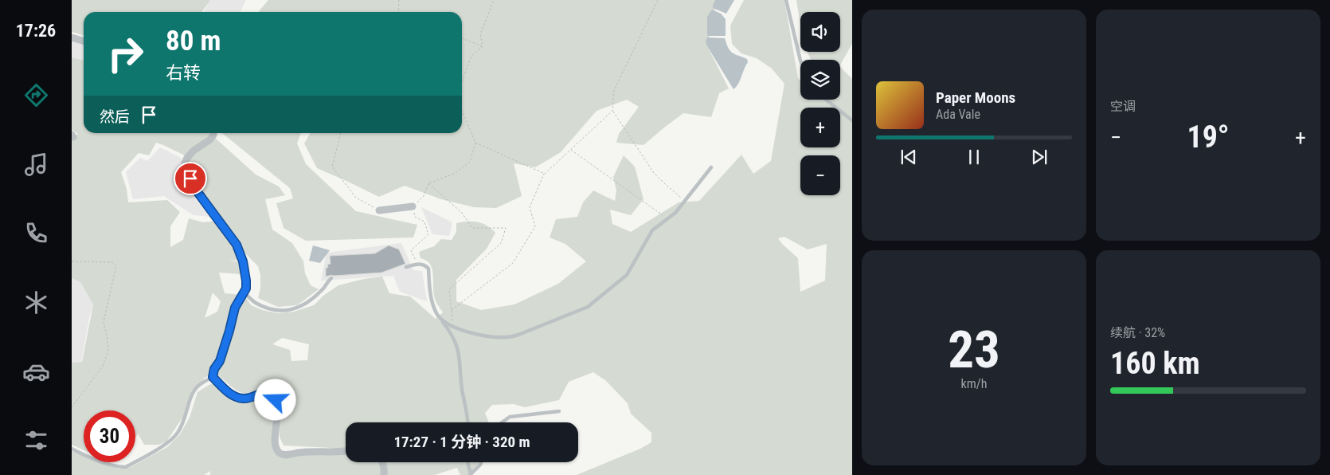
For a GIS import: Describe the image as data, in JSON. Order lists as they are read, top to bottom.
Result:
{
  "page": {
    "tabs": "17:26",
    "tile": [
      "空调",
      ["23", "km/h"],
      ["续航 · 32%", "160 km"]
    ],
    "map_buttons": ["+", "−"],
    "turn": ["80 m", "右转"],
    "song": ["Paper Moons", "Ada Vale"],
    "then": "然后",
    "heat": ["−", "19°", "+"],
    "limit": "30",
    "trip": "17:27 · 1 分钟 · 320 m"
  }
}
